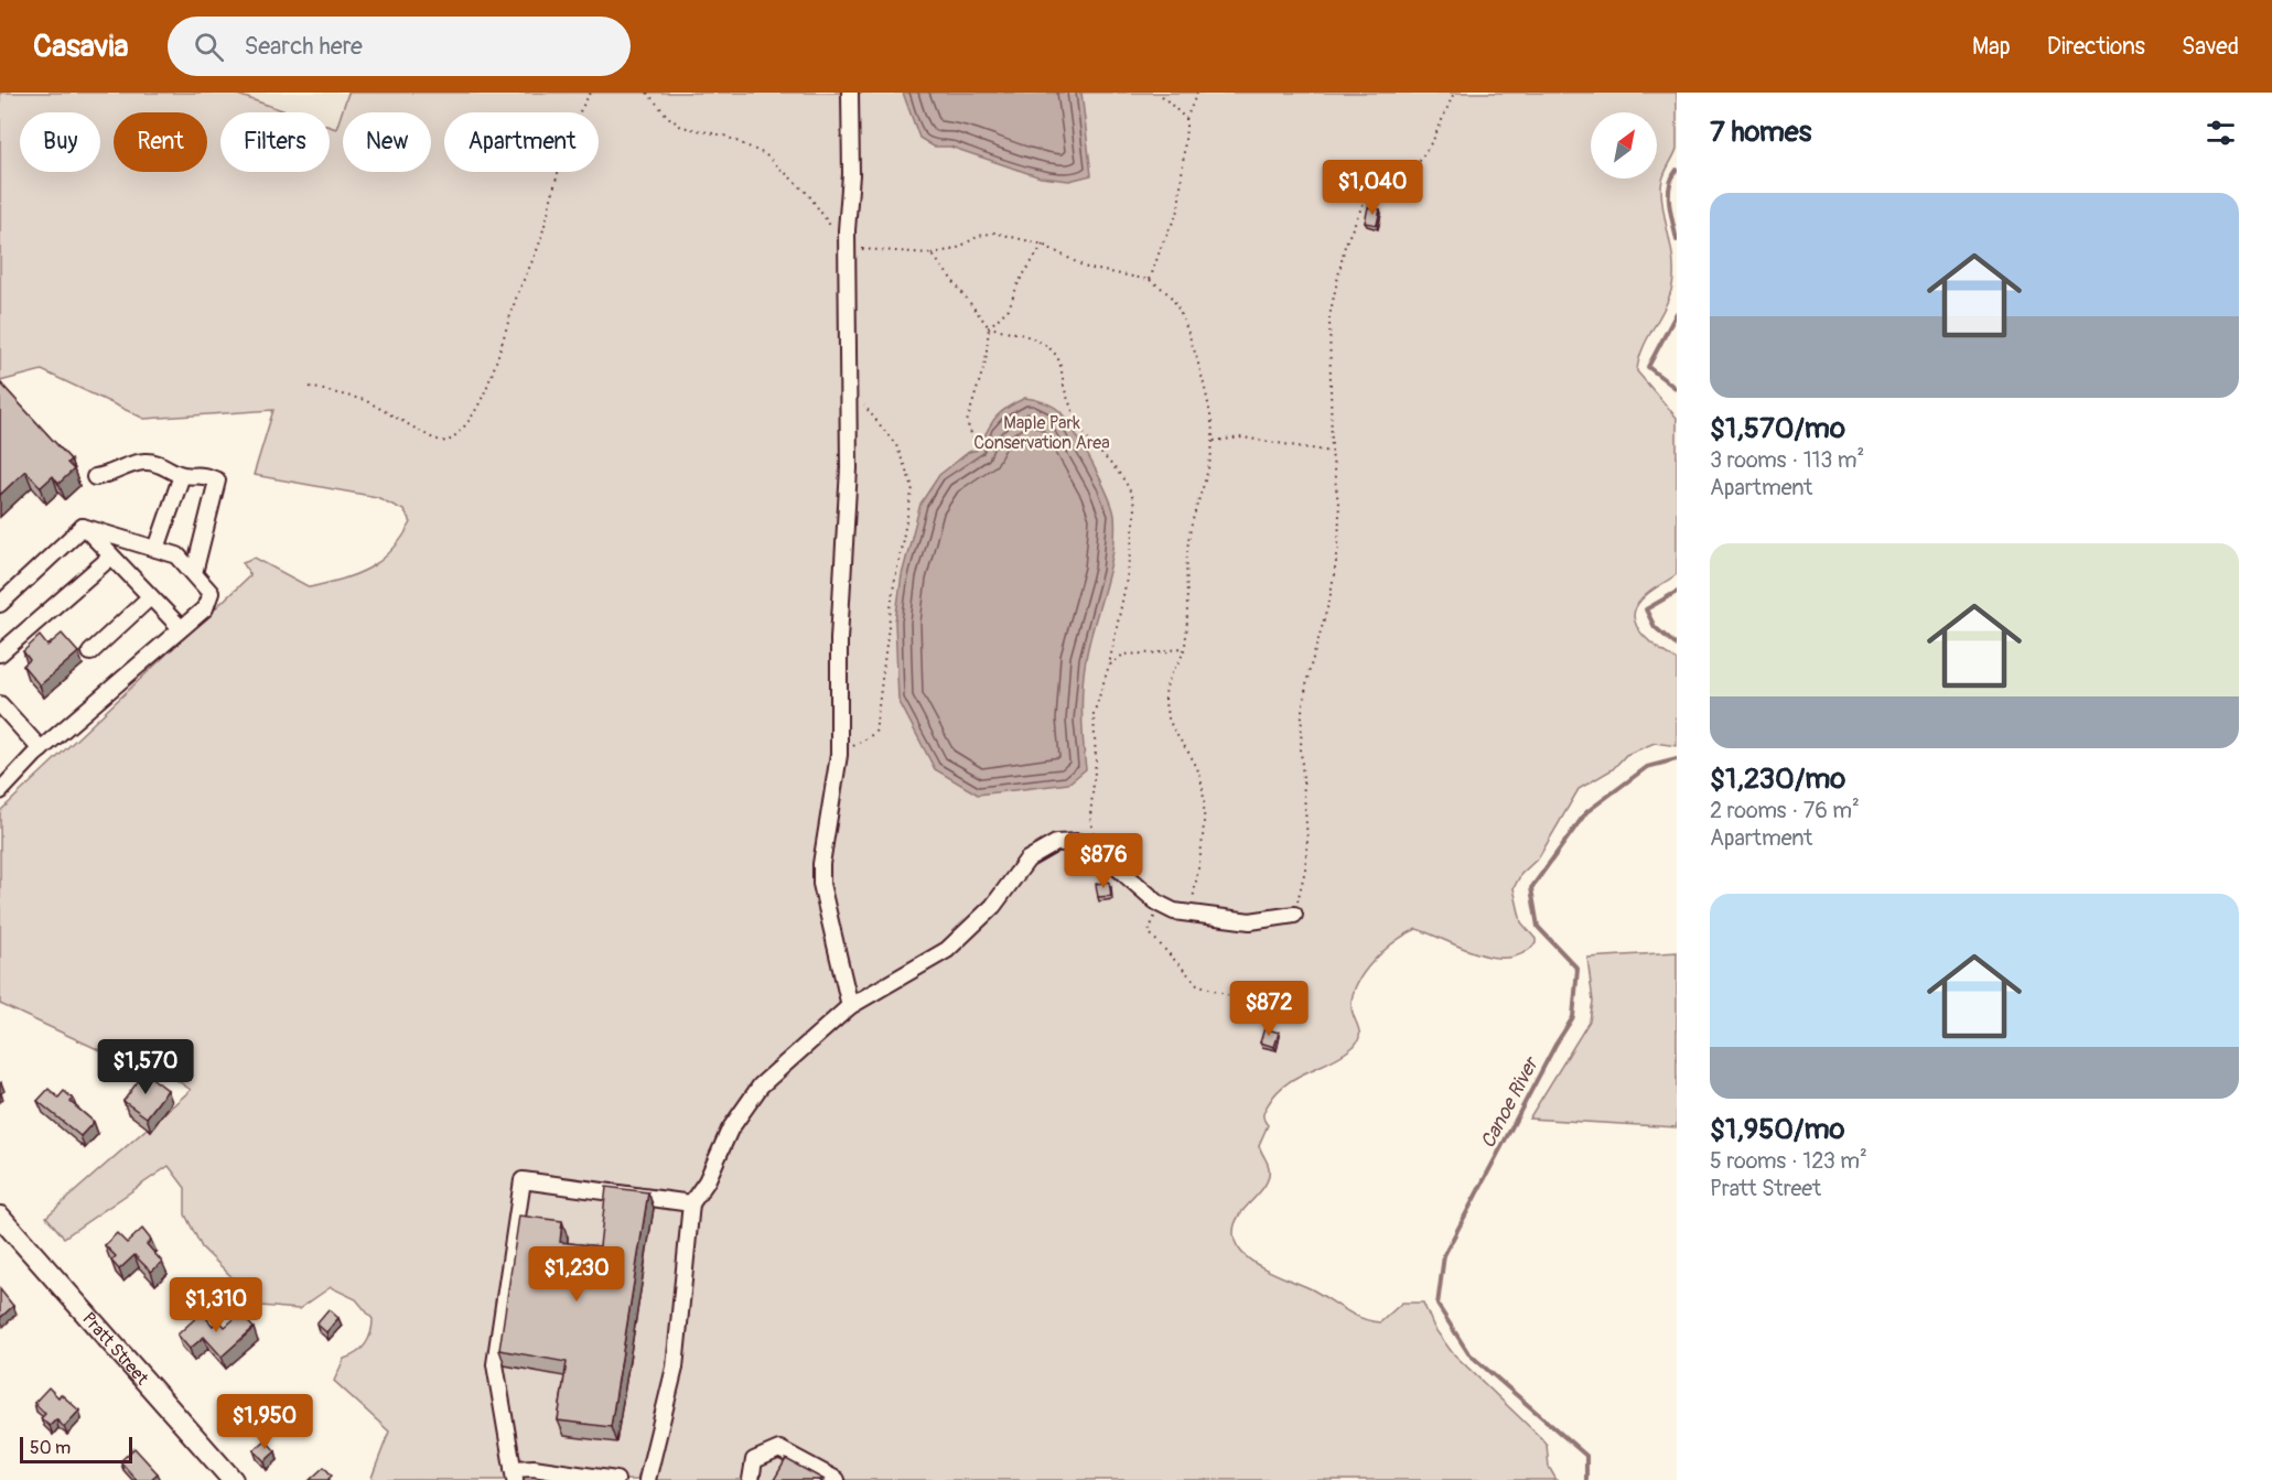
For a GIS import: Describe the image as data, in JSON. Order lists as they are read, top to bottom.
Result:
{
  "streets": {
    "main road": ["Pratt Street"]
  },
  "water": ["Canoe River"],
  "parks": ["Maple Park Conservation Area"],
  "scale_bar": "50 m",
  "north": "top right",
  "page": {
    "header": "Casavia",
    "search": "Search here",
    "nav": ["Map", "Directions", "Saved"],
    "heading": "7 homes",
    "chip": [
      "Buy",
      "Rent",
      "Filters",
      "New",
      "Apartment"
    ],
    "price": [
      "$1,040",
      "$876",
      "$872",
      "$1,570",
      "$1,230",
      "$1,310",
      "$1,950"
    ],
    "list": [
      {
        "name": "$1,570/mo",
        "note": "3 rooms · 113 m² · Apartment"
      },
      {
        "name": "$1,230/mo",
        "note": "2 rooms · 76 m² · Apartment"
      },
      {
        "name": "$1,950/mo",
        "note": "5 rooms · 123 m² · Pratt Street"
      }
    ],
    "scale": "50 m"
  }
}
